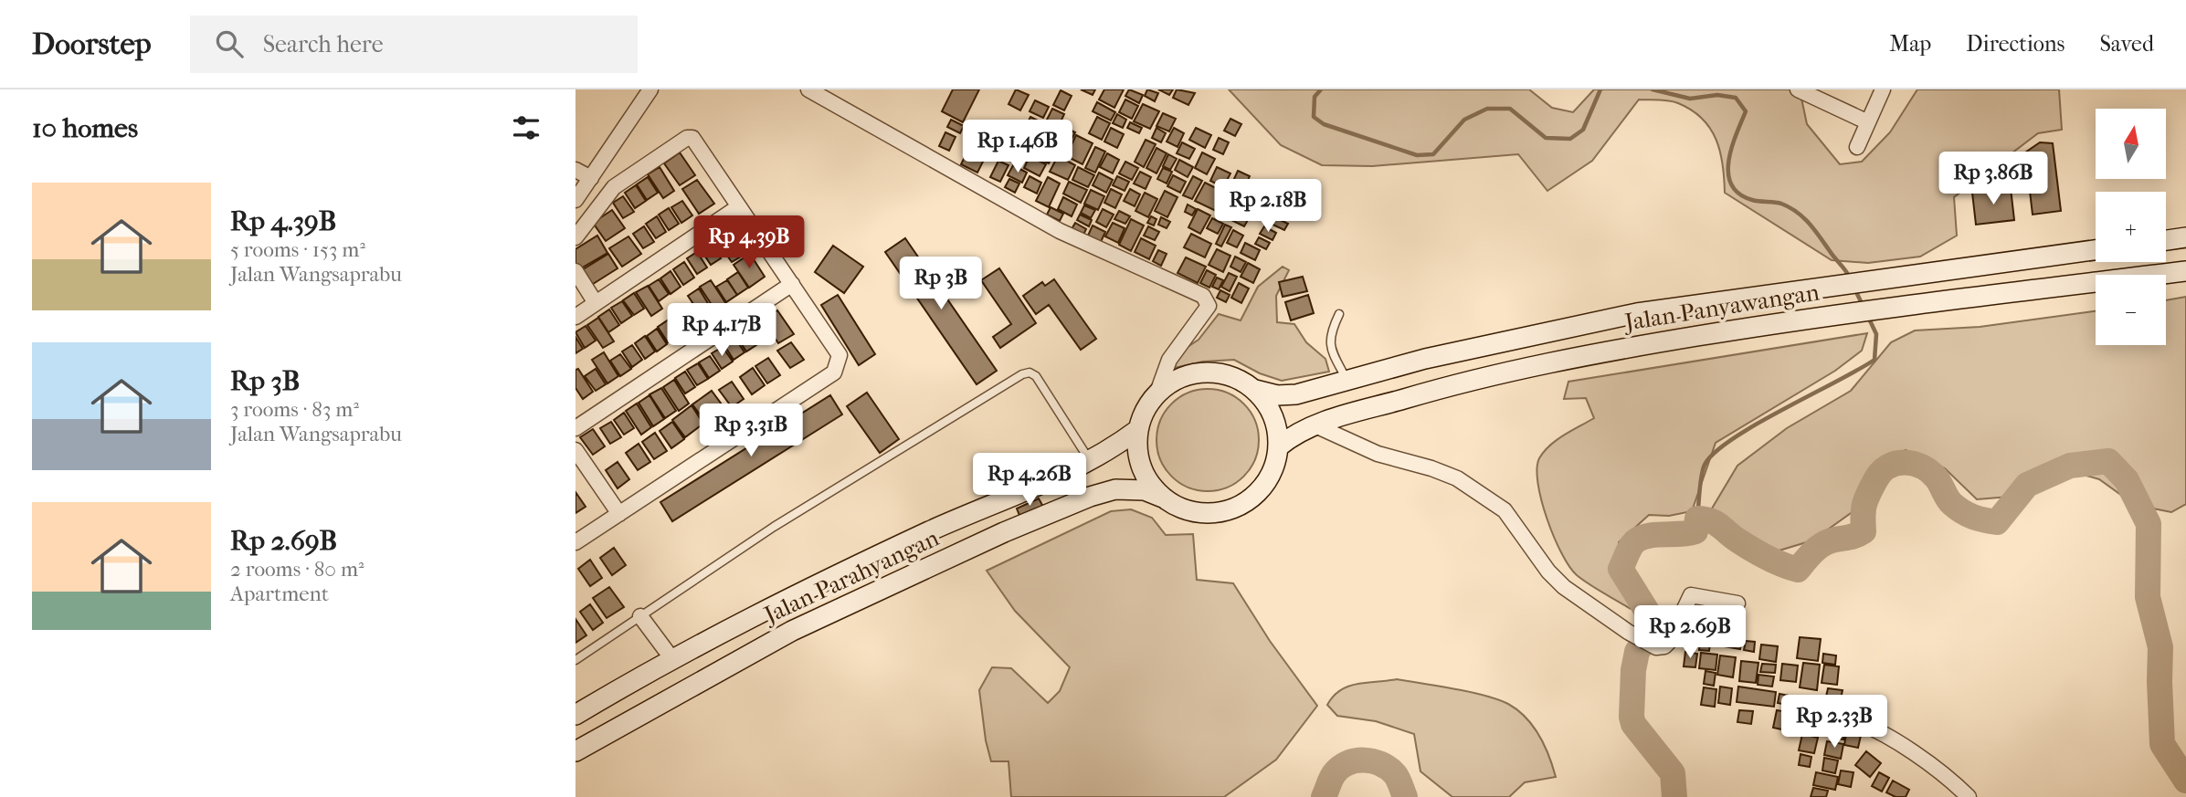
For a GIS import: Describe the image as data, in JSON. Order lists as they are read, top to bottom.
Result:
{
  "streets": {
    "main road": ["Jalan Panyawangan", "Jalan Parahyangan"]
  },
  "crossings": [
    ["Jalan Panyawangan", "Jalan Parahyangan"]
  ],
  "north": "top",
  "page": {
    "header": "Doorstep",
    "search": "Search here",
    "nav": ["Map", "Directions", "Saved"],
    "heading": "10 homes",
    "map_buttons": ["+", "−"],
    "price": [
      "Rp 1.46B",
      "Rp 3.86B",
      "Rp 2.18B",
      "Rp 4.39B",
      "Rp 3B",
      "Rp 4.17B",
      "Rp 3.31B",
      "Rp 4.26B",
      "Rp 2.69B",
      "Rp 2.33B"
    ],
    "list": [
      {
        "name": "Rp 4.39B",
        "note": "5 rooms · 153 m² · Jalan Wangsaprabu"
      },
      {
        "name": "Rp 3B",
        "note": "3 rooms · 83 m² · Jalan Wangsaprabu"
      },
      {
        "name": "Rp 2.69B",
        "note": "2 rooms · 80 m² · Apartment"
      }
    ]
  }
}
